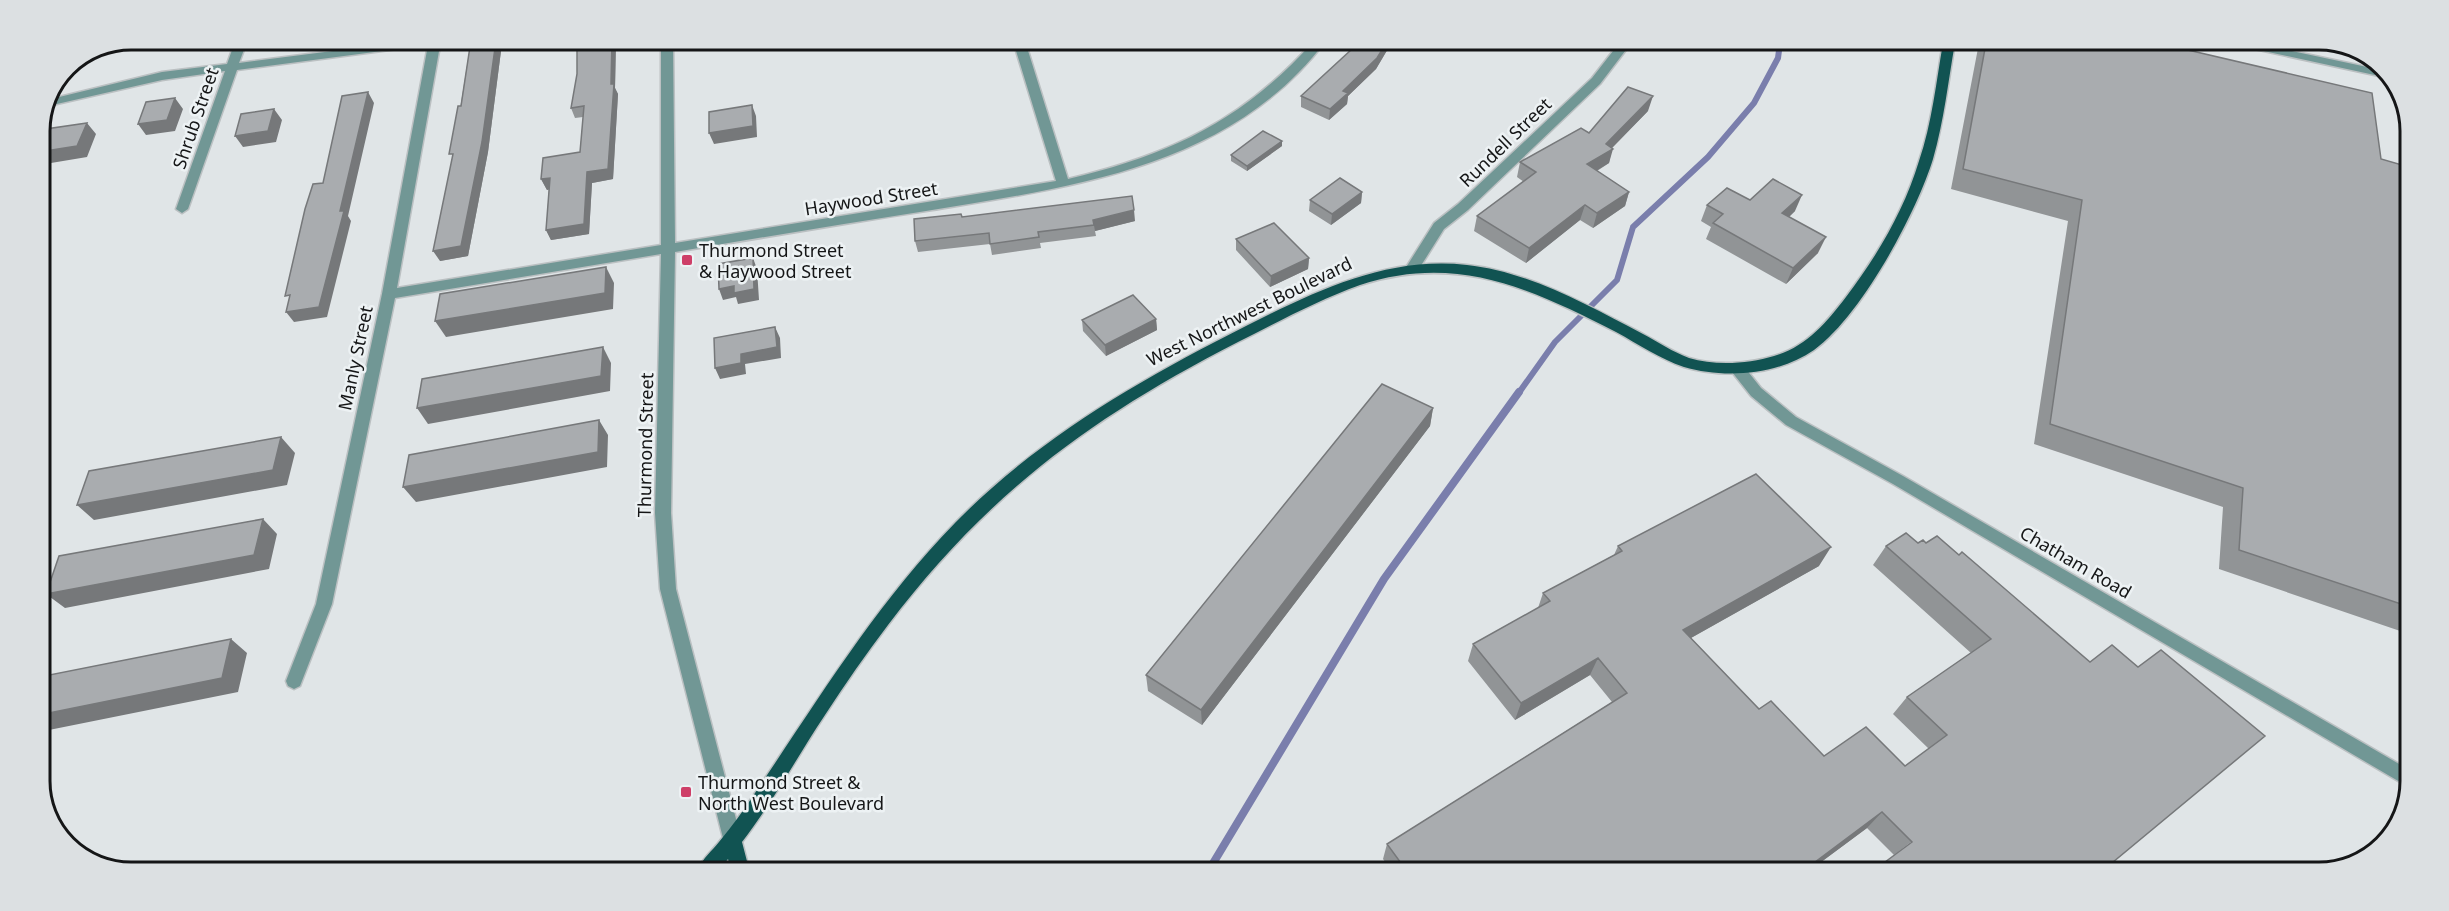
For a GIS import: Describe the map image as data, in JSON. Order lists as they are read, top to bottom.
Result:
{
  "streets": {
    "main road": ["West Northwest Boulevard"],
    "street": [
      "Shrub Street",
      "Rundell Street",
      "Haywood Street",
      "Manly Street",
      "Thurmond Street",
      "Chatham Road"
    ]
  },
  "crossings": [
    ["Rundell Street", "West Northwest Boulevard"],
    ["Haywood Street", "Manly Street"],
    ["Haywood Street", "Thurmond Street"],
    ["West Northwest Boulevard", "Thurmond Street"],
    ["West Northwest Boulevard", "Chatham Road"]
  ],
  "places": {
    "transit": ["Thurmond Street & Haywood Street", "Thurmond Street & North West Boulevard"]
  }
}
